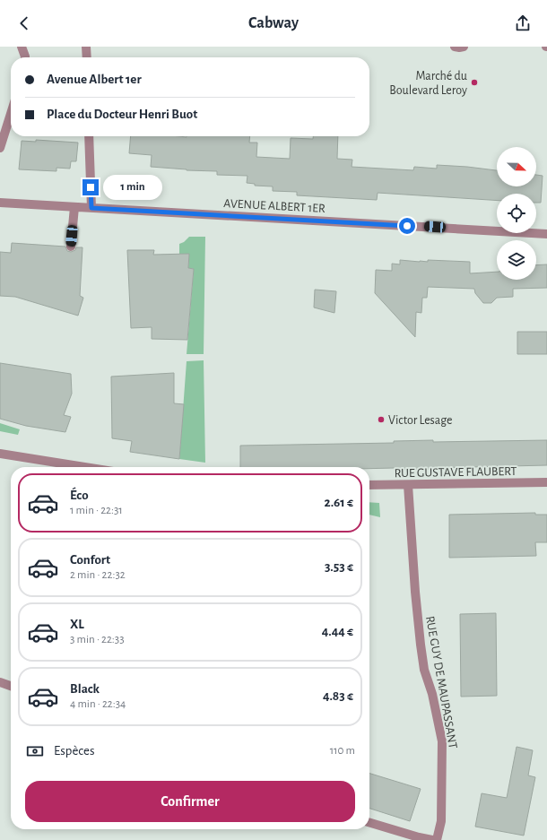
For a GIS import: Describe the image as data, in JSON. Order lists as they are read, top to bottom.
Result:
{
  "streets": {
    "street": ["AVENUE ALBERT 1ER", "RUE GUSTAVE FLAUBERT", "RUE GUY DE MAUPASSANT"]
  },
  "crossings": [
    ["RUE GUSTAVE FLAUBERT", "RUE GUY DE MAUPASSANT"]
  ],
  "places": ["Marché du Boulevard Leroy", "Victor Lesage"],
  "north": "right",
  "page": {
    "header": "Cabway",
    "banner": ["Avenue Albert 1er", "Place du Docteur Henri Buot"],
    "bubble": "1 min",
    "list": [
      {
        "name": "Éco",
        "note": "1 min · 22:31",
        "value": "2.61 €"
      },
      {
        "name": "Confort",
        "note": "2 min · 22:32",
        "value": "3.53 €"
      },
      {
        "name": "XL",
        "note": "3 min · 22:33",
        "value": "4.44 €"
      },
      {
        "name": "Black",
        "note": "4 min · 22:34",
        "value": "4.83 €"
      }
    ],
    "pay": ["Espèces", "110 m"],
    "buttons": "Confirmer"
  }
}
